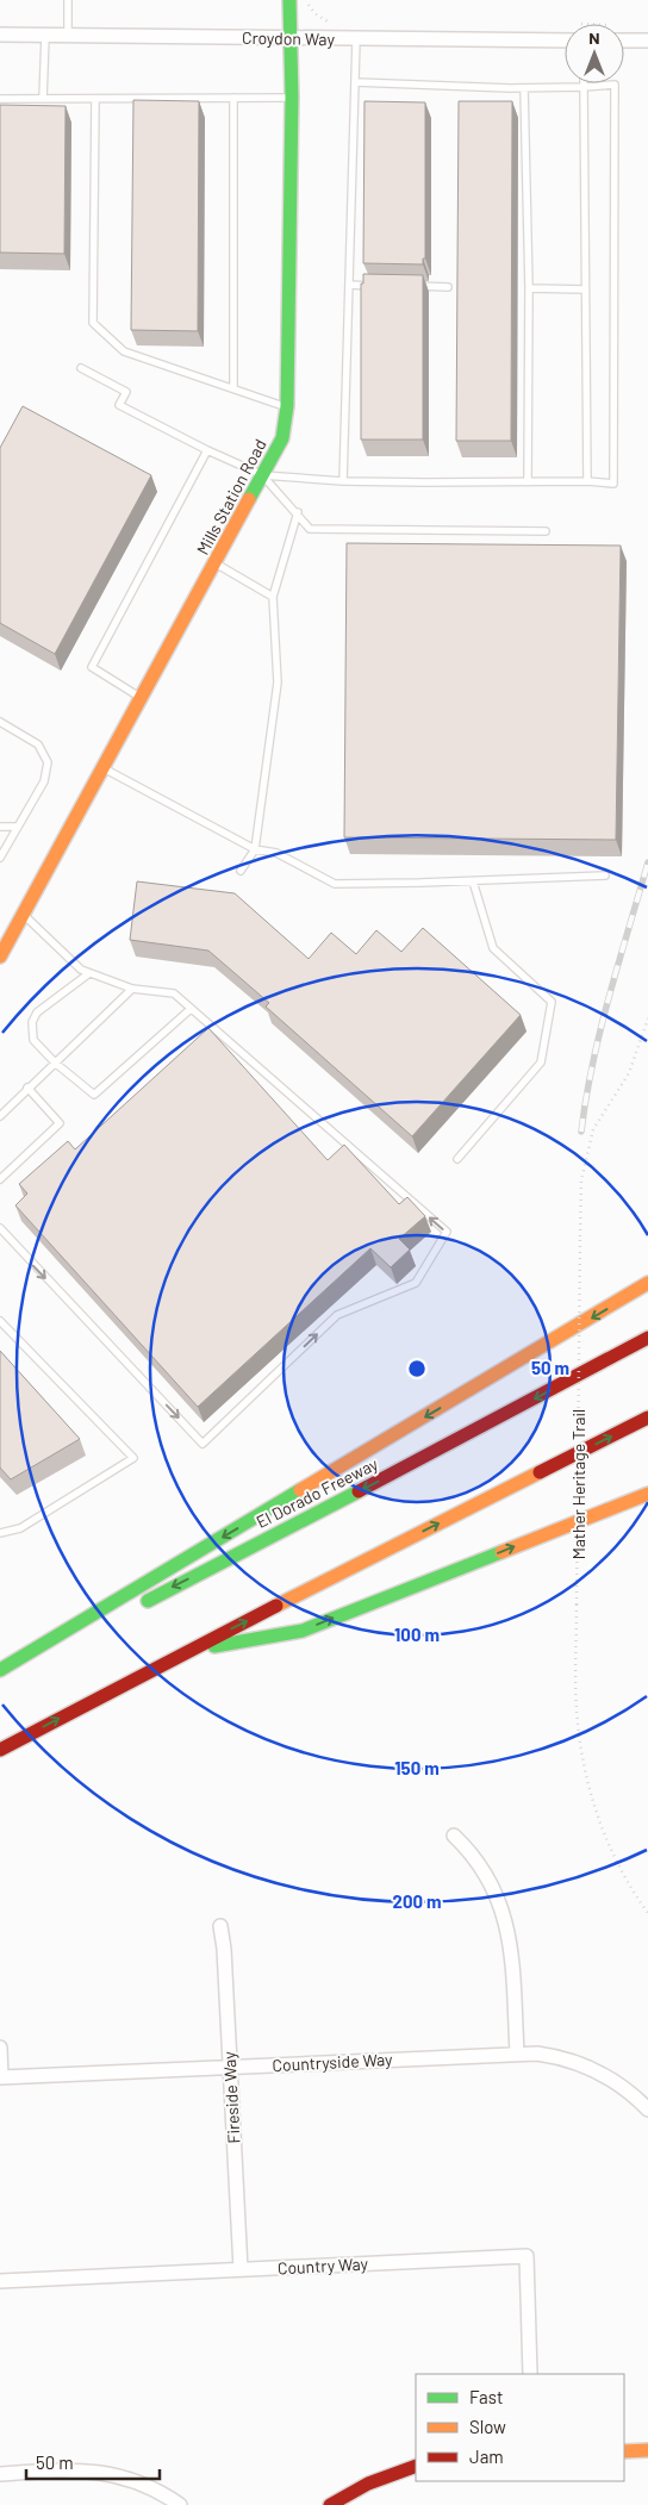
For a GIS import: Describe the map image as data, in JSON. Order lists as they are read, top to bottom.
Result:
{
  "streets": {
    "main road": ["Mills Station Road", "El Dorado Freeway"],
    "street": [
      "Croydon Way",
      "Countryside Way",
      "Fireside Way",
      "Country Way"
    ],
    "path": ["Mather Heritage Trail"]
  },
  "crossings": [
    ["Croydon Way", "Mills Station Road"],
    ["Countryside Way", "Fireside Way"],
    ["Fireside Way", "Country Way"]
  ],
  "legend": ["Fast", "Slow", "Jam"],
  "scale_bar": "50 m",
  "north": "top",
  "rings": [
    "50 m",
    "100 m",
    "150 m",
    "200 m"
  ]
}
